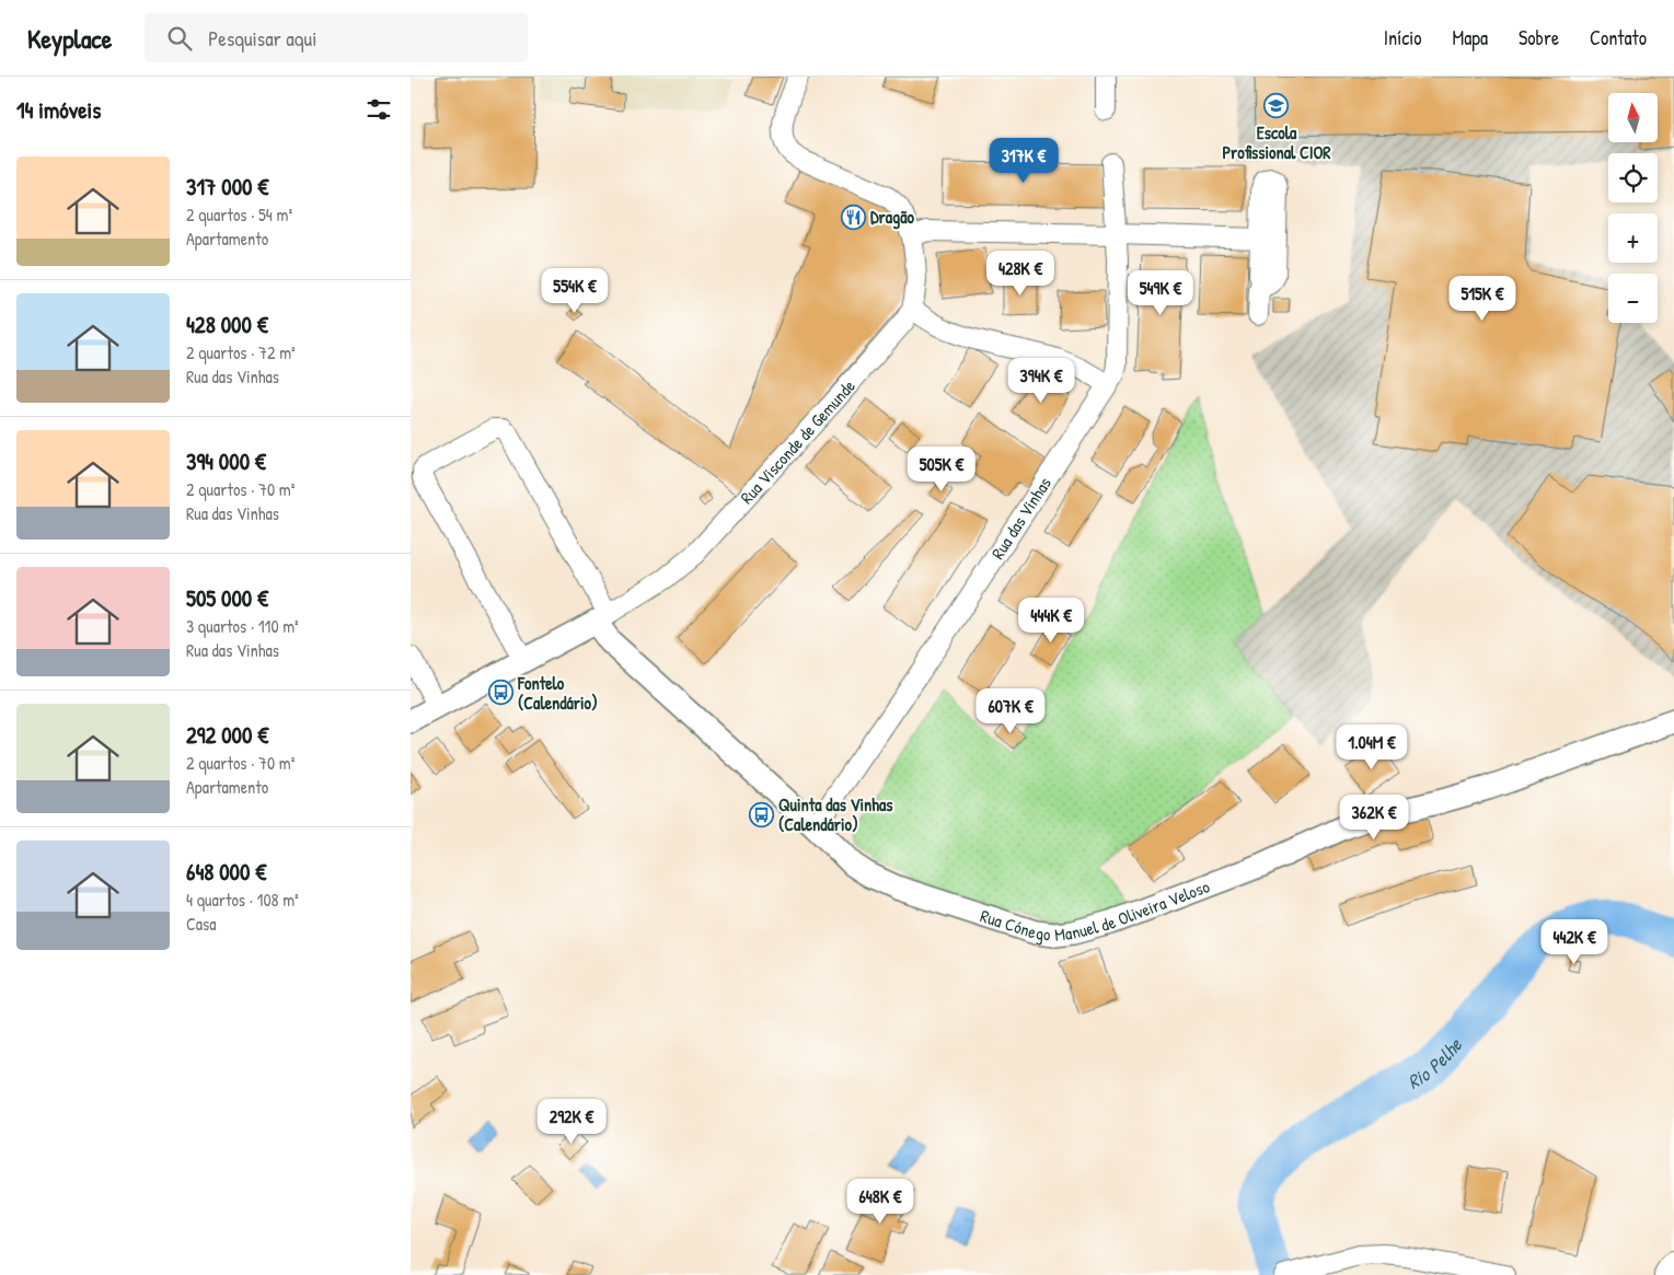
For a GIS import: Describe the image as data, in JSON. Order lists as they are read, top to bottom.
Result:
{
  "streets": {
    "street": ["Rua Visconde de Gemunde", "Rua das Vinhas", "Rua Cónego Manuel de Oliveira Veloso"]
  },
  "crossings": [
    ["Rua Visconde de Gemunde", "Rua Cónego Manuel de Oliveira Veloso"],
    ["Rua das Vinhas", "Rua Cónego Manuel de Oliveira Veloso"]
  ],
  "water": ["Rio Pelhe"],
  "places": {
    "school or university": ["Escola Profissional CIOR"],
    "restaurant": ["Dragão"],
    "bus stop": ["Fontelo (Calendário)", "Quinta das Vinhas (Calendário)"]
  },
  "north": "top",
  "page": {
    "header": "Keyplace",
    "search": "Pesquisar aqui",
    "nav": [
      "Início",
      "Mapa",
      "Sobre",
      "Contato"
    ],
    "heading": "14 imóveis",
    "map_buttons": ["+", "−"],
    "price": [
      "317K €",
      "428K €",
      "554K €",
      "549K €",
      "515K €",
      "394K €",
      "505K €",
      "444K €",
      "607K €",
      "1.04M €",
      "362K €",
      "442K €",
      "292K €",
      "648K €"
    ],
    "list": [
      {
        "name": "317 000 €",
        "note": "2 quartos · 54 m² · Apartamento"
      },
      {
        "name": "428 000 €",
        "note": "2 quartos · 72 m² · Rua das Vinhas"
      },
      {
        "name": "394 000 €",
        "note": "2 quartos · 70 m² · Rua das Vinhas"
      },
      {
        "name": "505 000 €",
        "note": "3 quartos · 110 m² · Rua das Vinhas"
      },
      {
        "name": "292 000 €",
        "note": "2 quartos · 70 m² · Apartamento"
      },
      {
        "name": "648 000 €",
        "note": "4 quartos · 108 m² · Casa"
      }
    ]
  }
}
